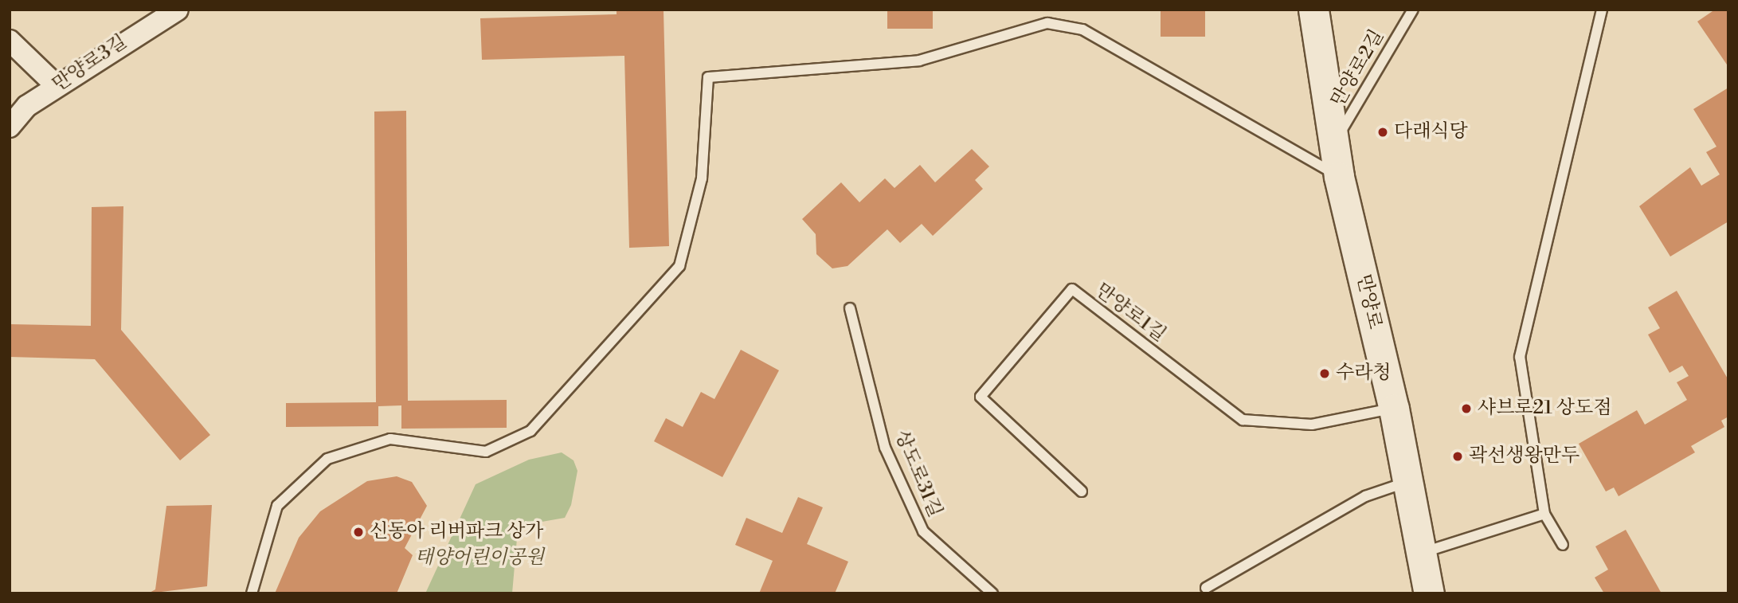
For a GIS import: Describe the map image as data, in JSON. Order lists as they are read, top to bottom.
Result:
{
  "streets": {
    "street": ["만양로3길", "만양로"],
    "lane": ["만양로2길", "만양로1길", "상도로31길"]
  },
  "crossings": [
    ["만양로2길", "만양로"],
    ["만양로", "만양로1길"]
  ],
  "parks": ["태양어린이공원"],
  "places": [
    "다래식당",
    "수라청",
    "샤브로21 상도점",
    "곽선생왕만두",
    "신동아 리버파크 상가"
  ]
}
